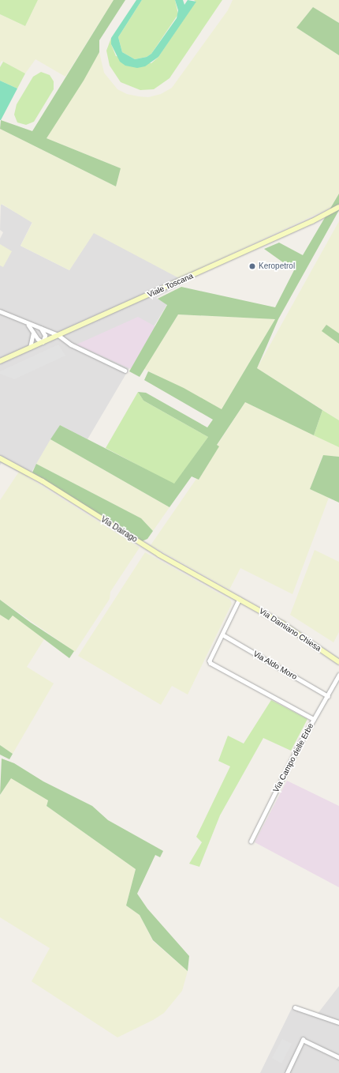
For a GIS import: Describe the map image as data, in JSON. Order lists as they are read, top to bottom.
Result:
{
  "streets": {
    "street": [
      "Viale Toscana",
      "Via Dairago",
      "Via Damiano Chiesa",
      "Via Aldo Moro",
      "Via Campo delle Erbe"
    ]
  },
  "crossings": [
    ["Via Dairago", "Via Damiano Chiesa"],
    ["Via Aldo Moro", "Via Campo delle Erbe"]
  ],
  "places": ["Keropetrol"]
}
